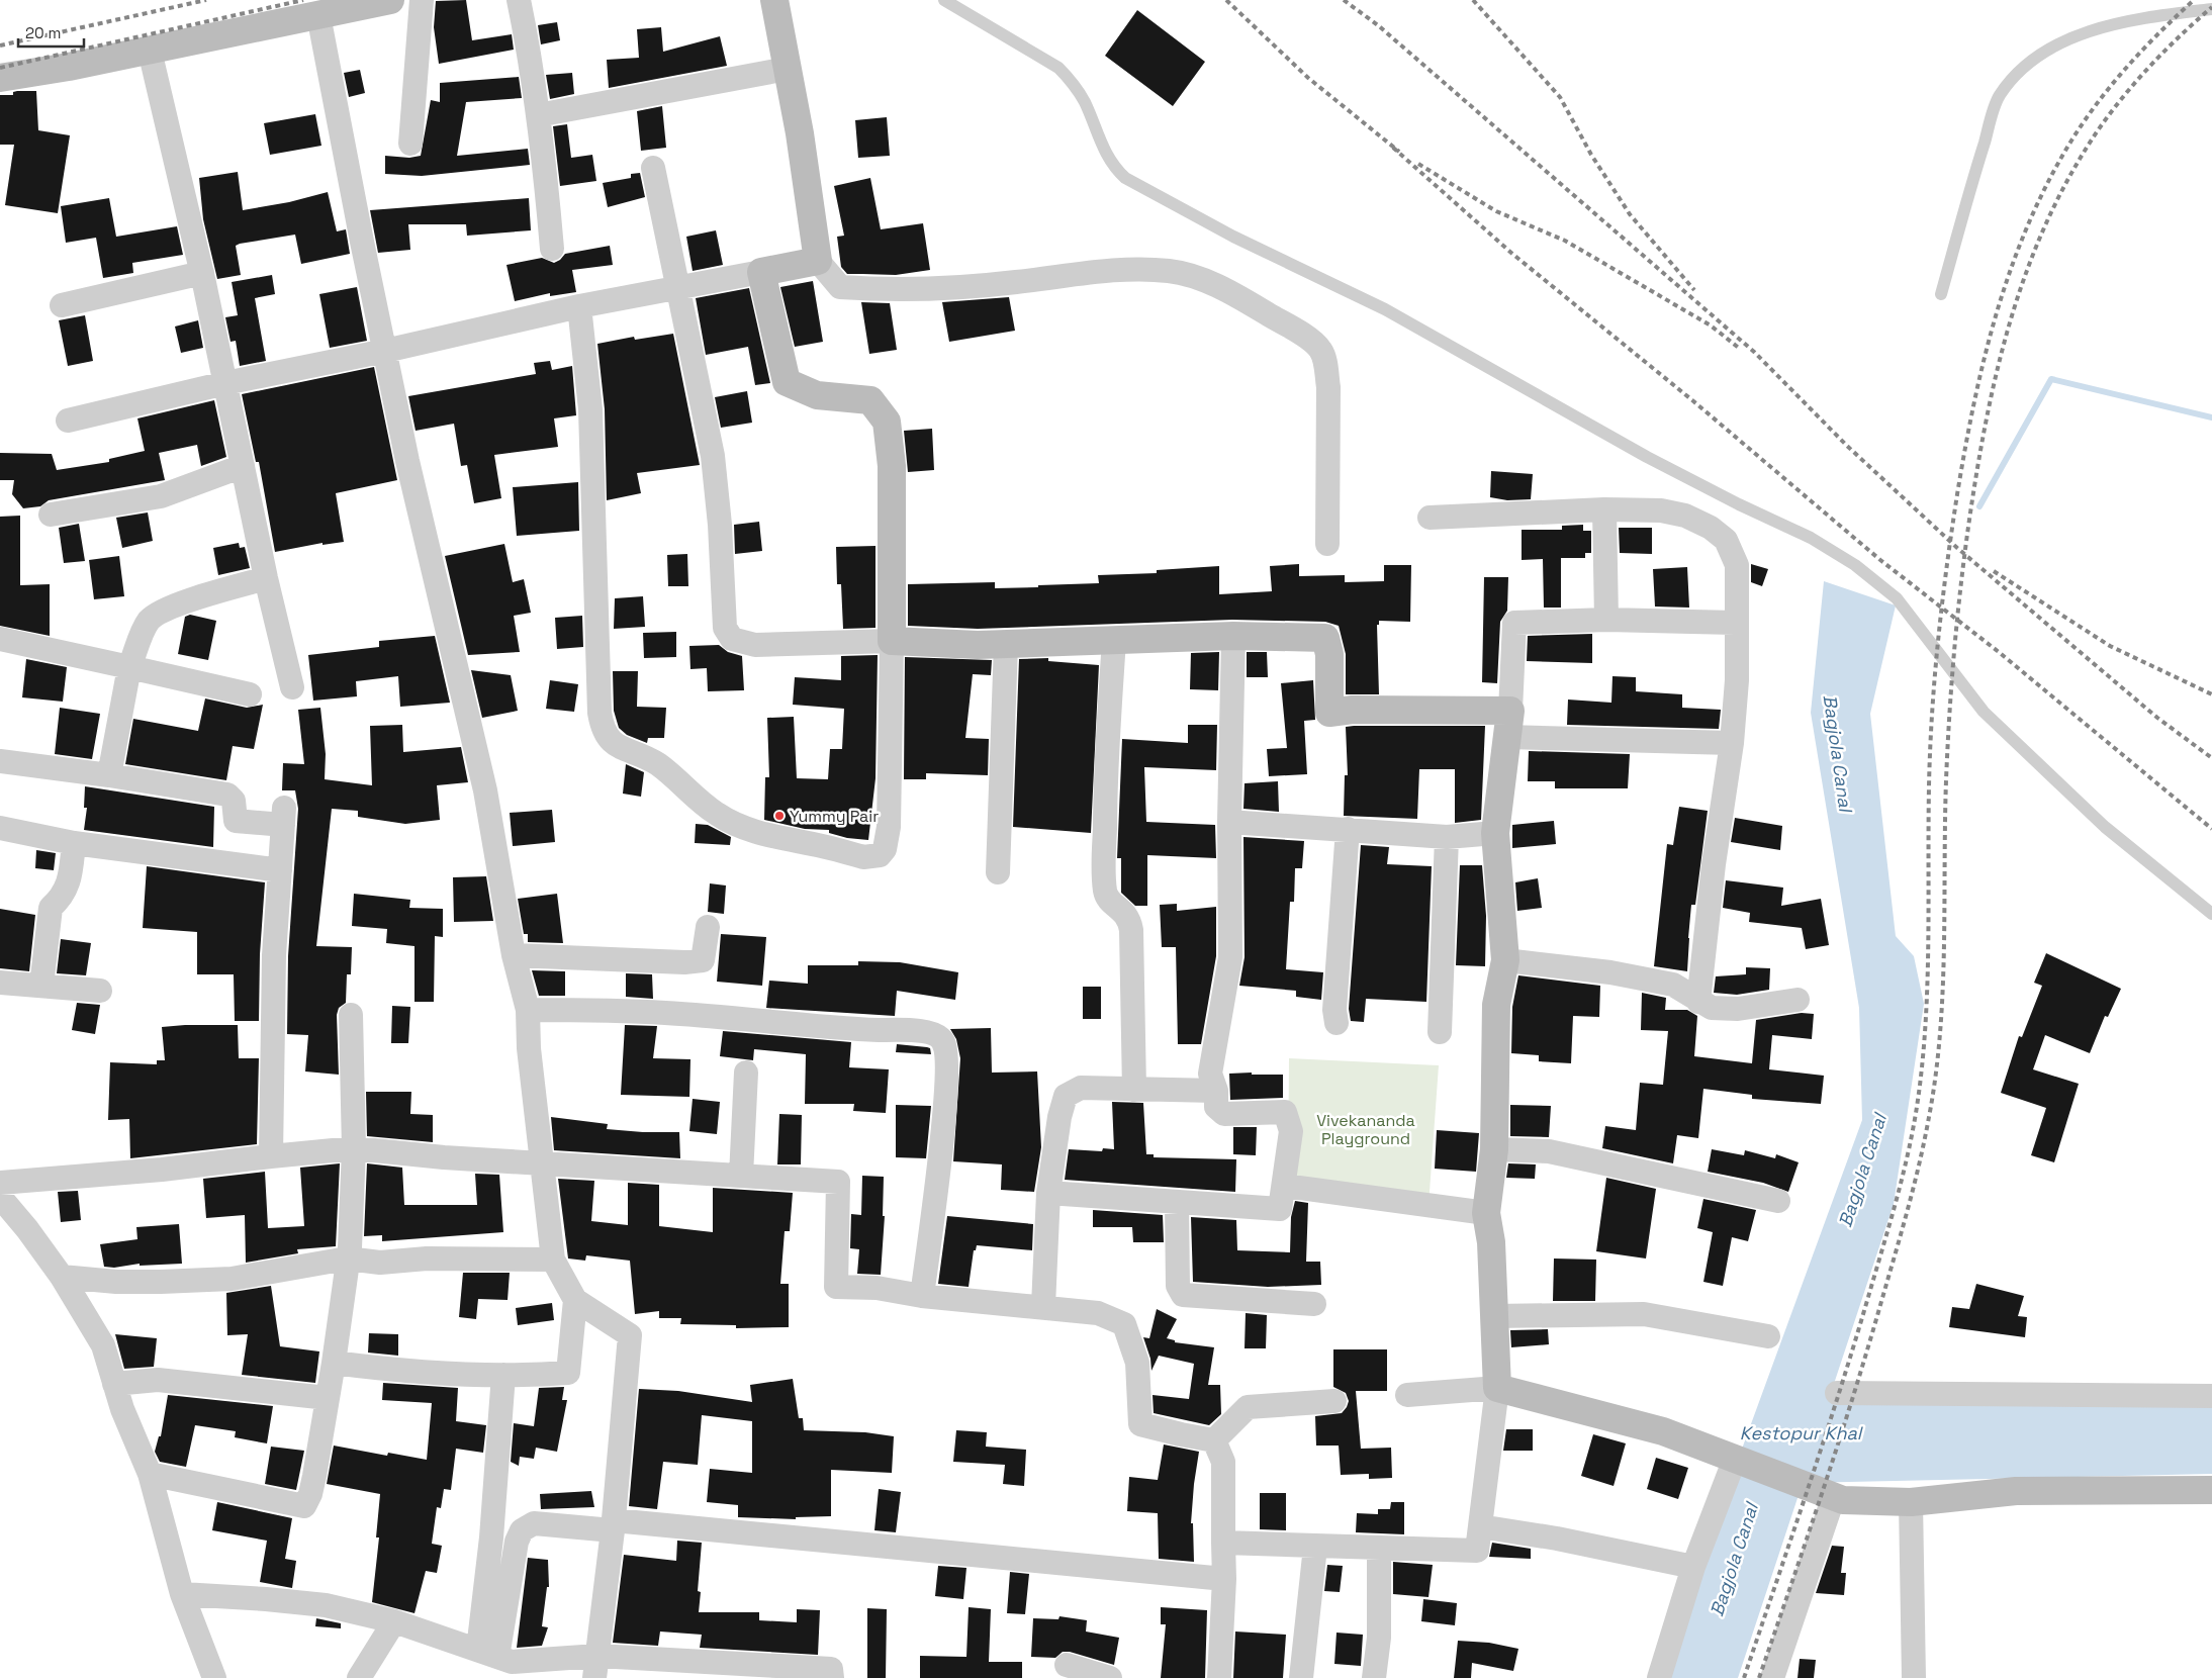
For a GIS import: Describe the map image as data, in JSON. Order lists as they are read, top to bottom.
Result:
{
  "water": ["Bagjola Canal", "Kestopur Khal"],
  "parks": ["Vivekananda Playground"],
  "places": ["Yummy Pair"],
  "scale_bar": "20 m"
}
